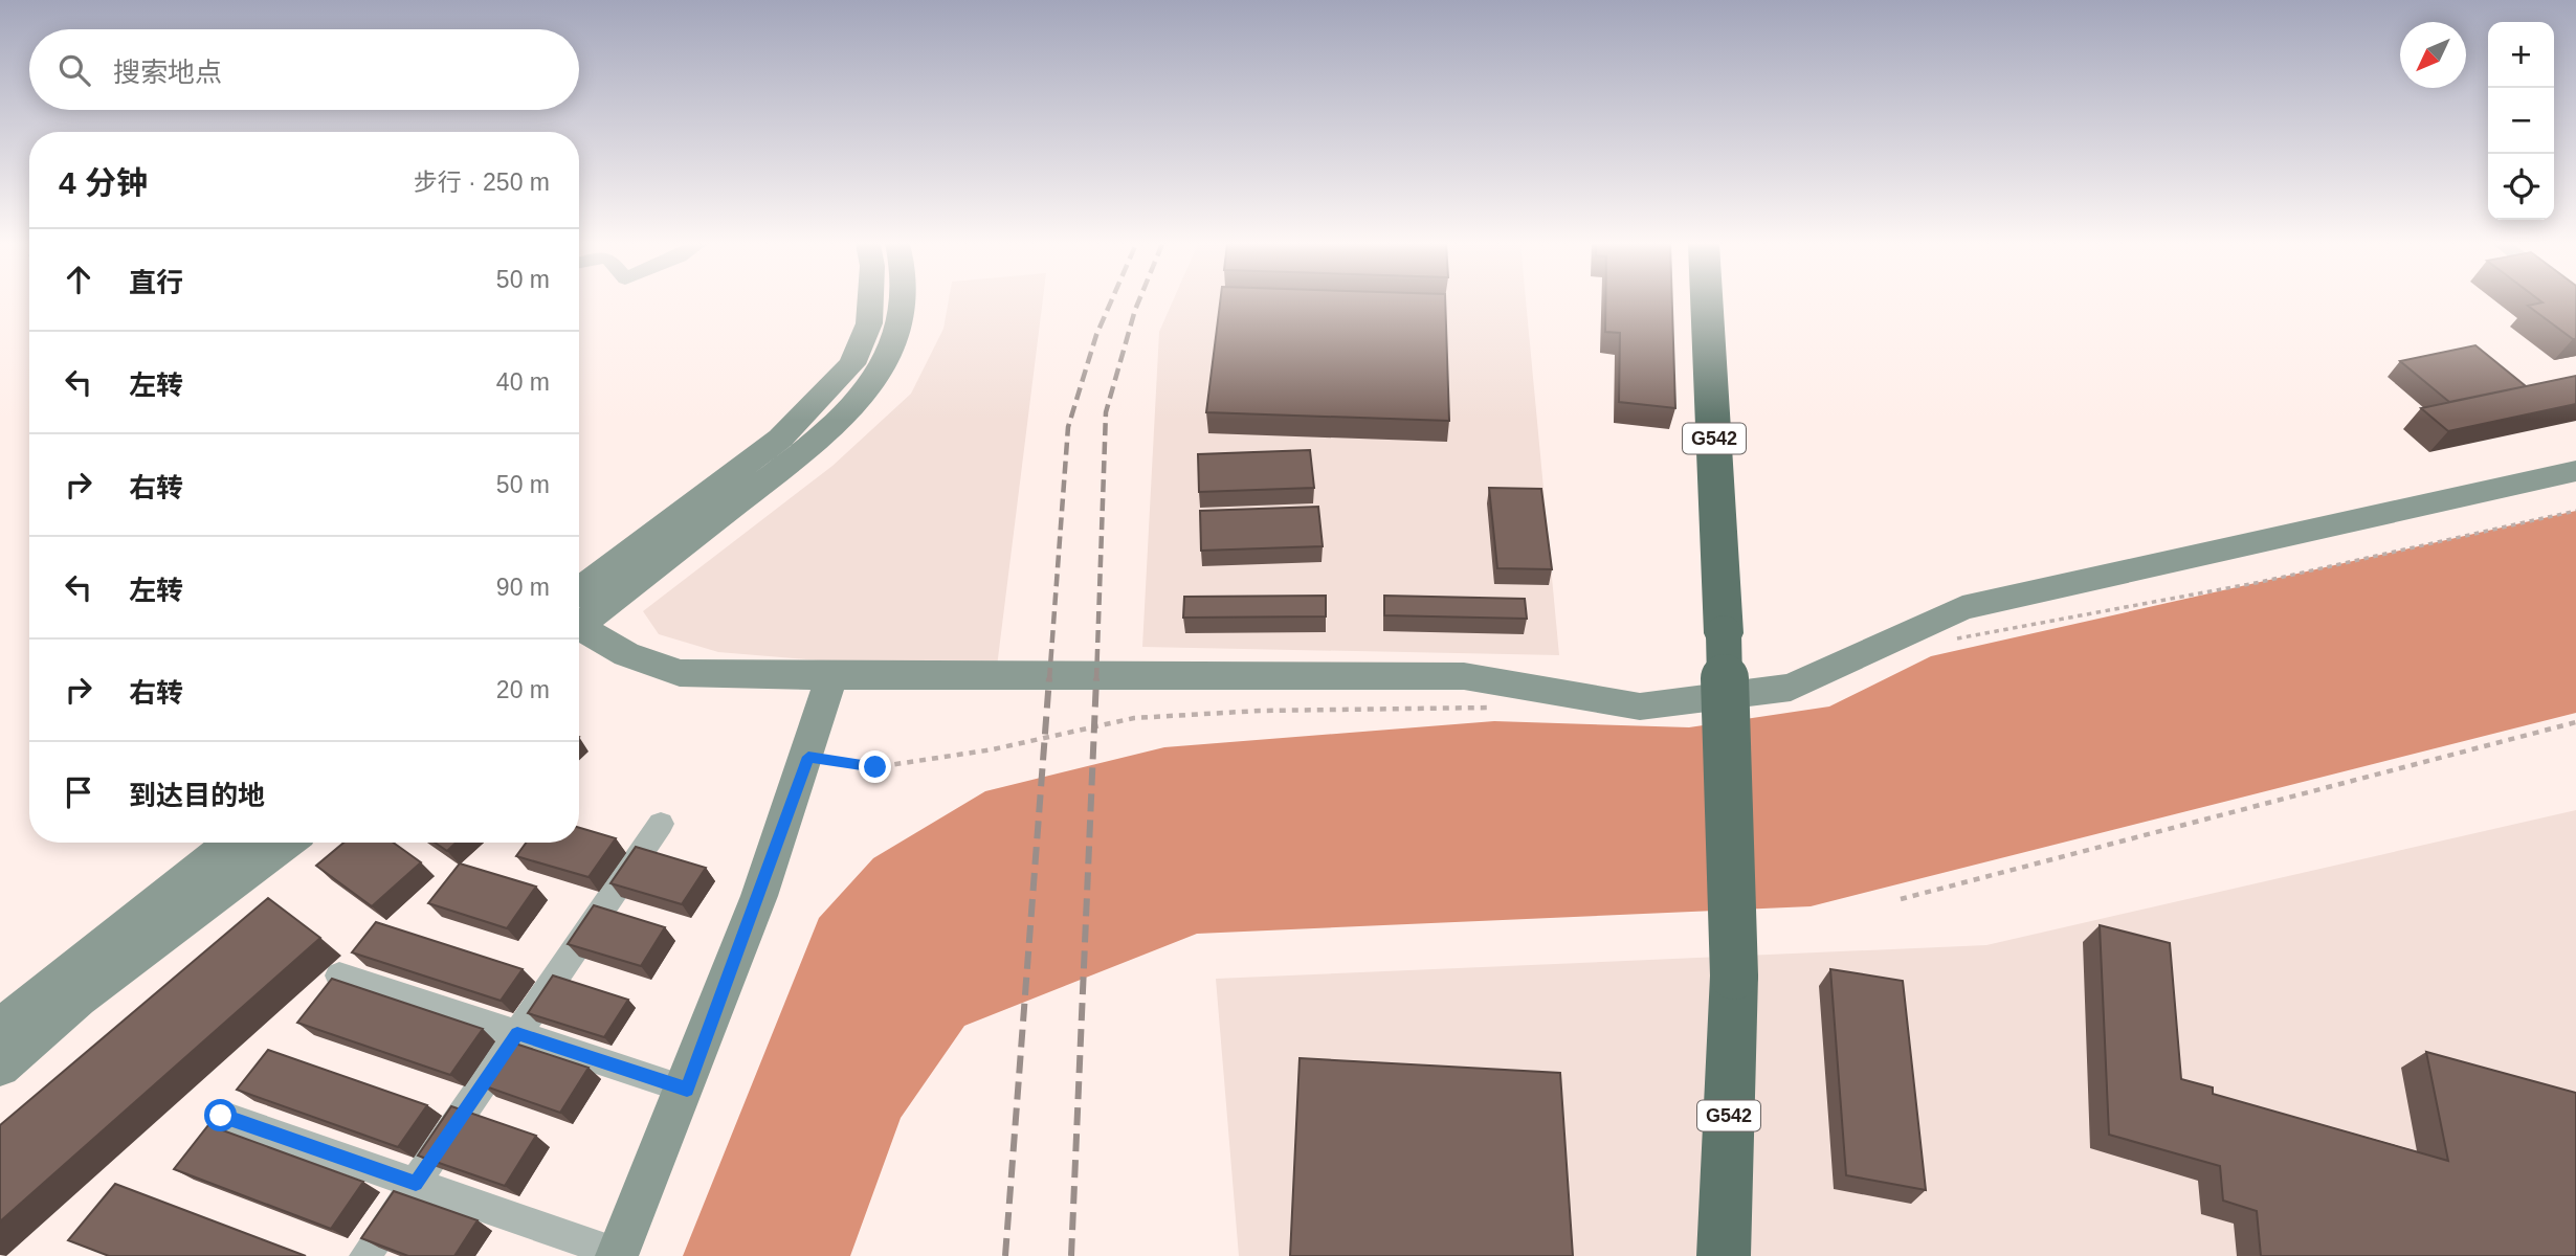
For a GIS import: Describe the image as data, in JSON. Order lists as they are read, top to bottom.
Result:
{
  "streets": {
    "highway": ["G542"]
  },
  "north": "bottom left",
  "page": {
    "map_buttons": ["+", "−"],
    "search": "搜索地点",
    "heading": ["4 分钟", "步行 · 250 m"],
    "list": [
      ["直行", "50 m"],
      ["左转", "40 m"],
      ["右转", "50 m"],
      ["左转", "90 m"],
      ["右转", "20 m"],
      "到达目的地"
    ]
  }
}
